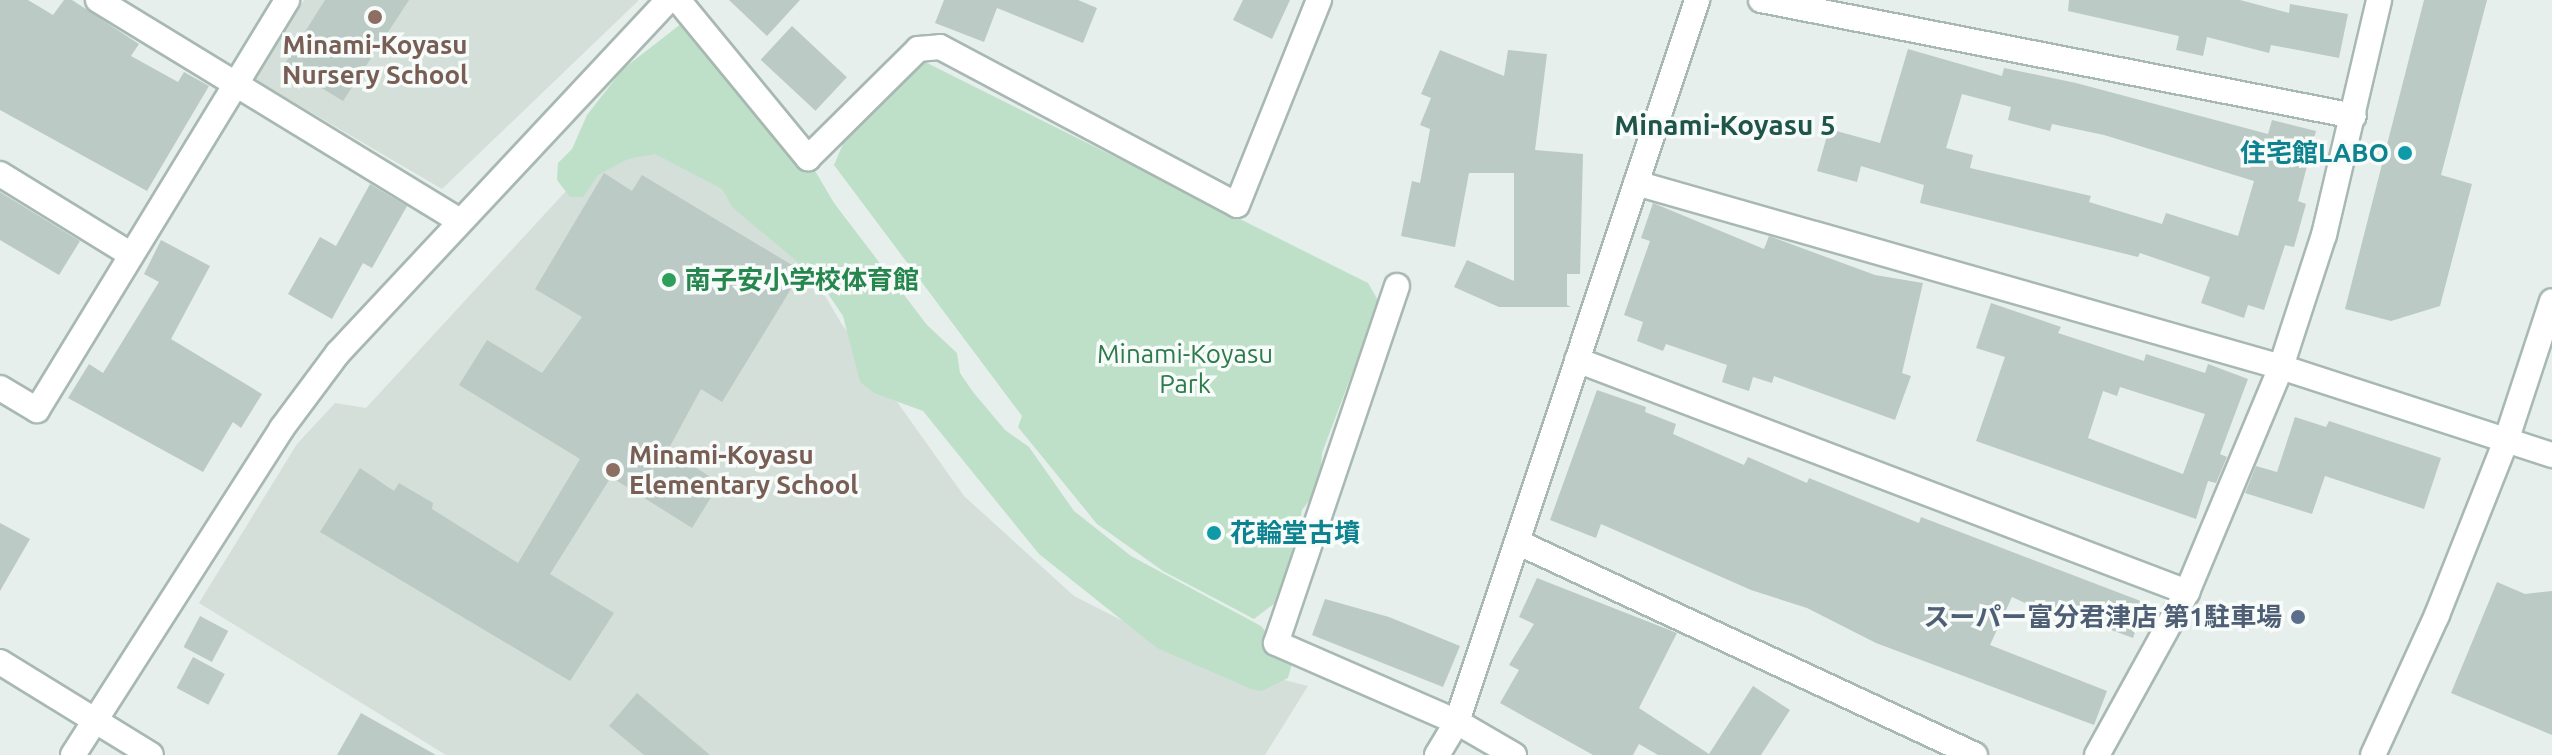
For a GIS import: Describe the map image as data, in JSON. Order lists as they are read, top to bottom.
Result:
{
  "districts": ["Minami-Koyasu 5"],
  "parks": ["Minami-Koyasu Park"],
  "places": [
    "Minami-Koyasu Nursery School",
    "住宅館LABO",
    "南子安小学校体育館",
    "Minami-Koyasu Elementary School",
    "花輪堂古墳",
    "スーパー富分君津店 第1駐車場"
  ]
}
